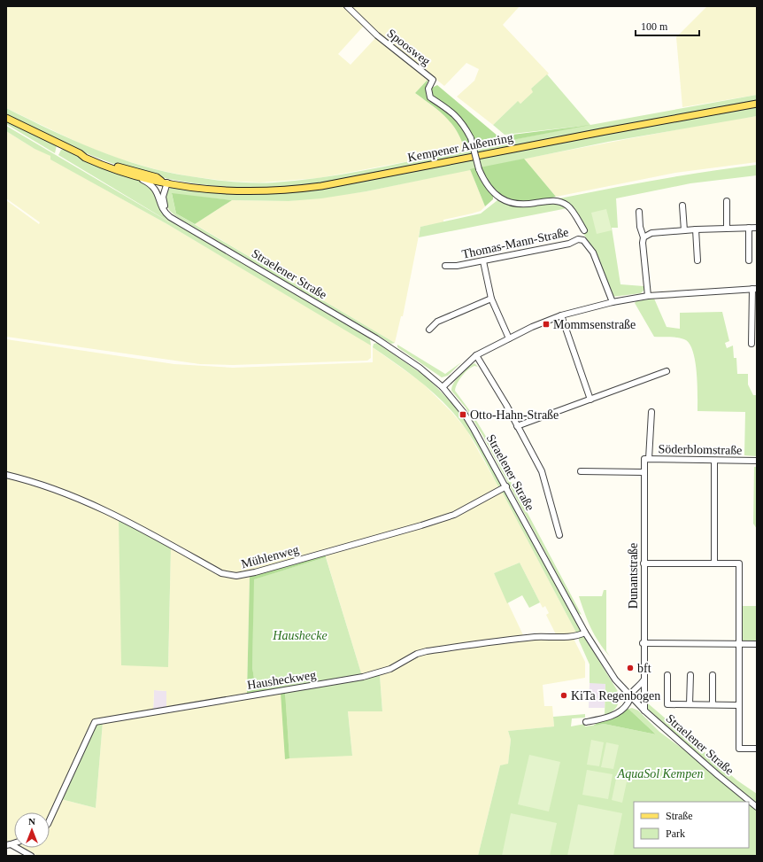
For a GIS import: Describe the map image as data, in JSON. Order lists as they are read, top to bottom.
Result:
{
  "streets": {
    "main road": ["Kempener Außenring", "Straelener Straße"],
    "street": [
      "Spoosweg",
      "Thomas-Mann-Straße",
      "Söderblomstraße",
      "Mühlenweg",
      "Dunantstraße",
      "Hausheckweg"
    ]
  },
  "crossings": [
    ["Kempener Außenring", "Straelener Straße"],
    ["Straelener Straße", "Mühlenweg"],
    ["Straelener Straße", "Dunantstraße"],
    ["Straelener Straße", "Hausheckweg"],
    ["Söderblomstraße", "Dunantstraße"]
  ],
  "parks": ["Haushecke", "AquaSol Kempen"],
  "places": {
    "transit": ["Mommsenstraße", "Otto-Hahn-Straße"],
    "other": ["bft", "KiTa Regenbogen"]
  },
  "legend": ["Straße", "Park"],
  "scale_bar": "100 m",
  "north": "top"
}
